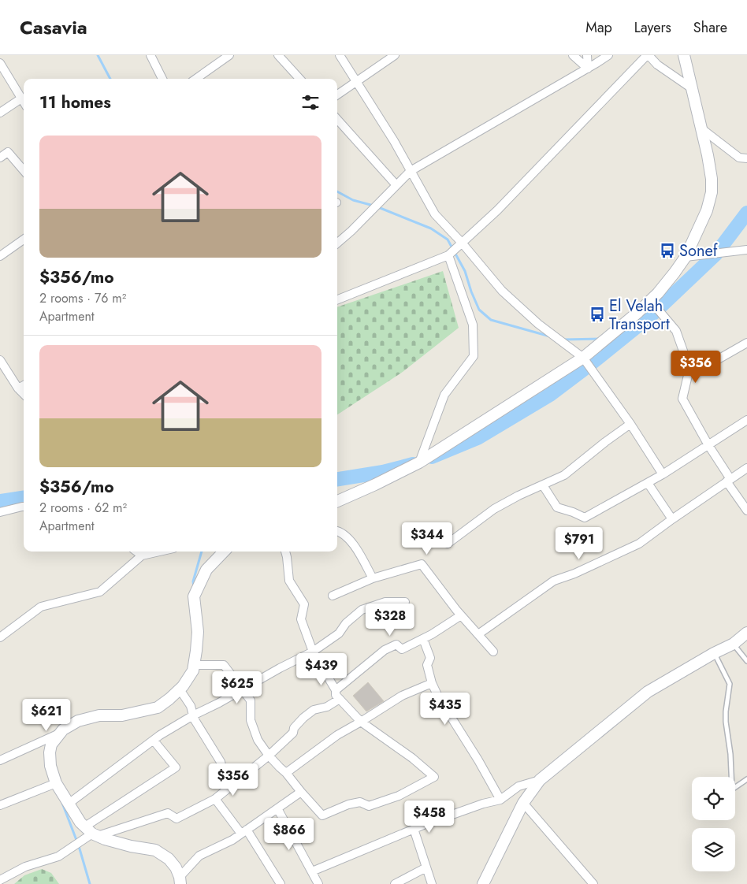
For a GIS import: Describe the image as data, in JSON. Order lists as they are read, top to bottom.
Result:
{
  "places": {
    "bus stop": ["Sonef", "El Velah Transport"]
  },
  "page": {
    "header": "Casavia",
    "nav": ["Map", "Layers", "Share"],
    "heading": "11 homes",
    "list": [
      {
        "name": "$356/mo",
        "note": "2 rooms · 76 m² · Apartment"
      },
      {
        "name": "$356/mo",
        "note": "2 rooms · 62 m² · Apartment"
      }
    ],
    "price": [
      "$356",
      "$344",
      "$791",
      "$328",
      "$439",
      "$625",
      "$435",
      "$621",
      "$356",
      "$458",
      "$866"
    ]
  }
}
